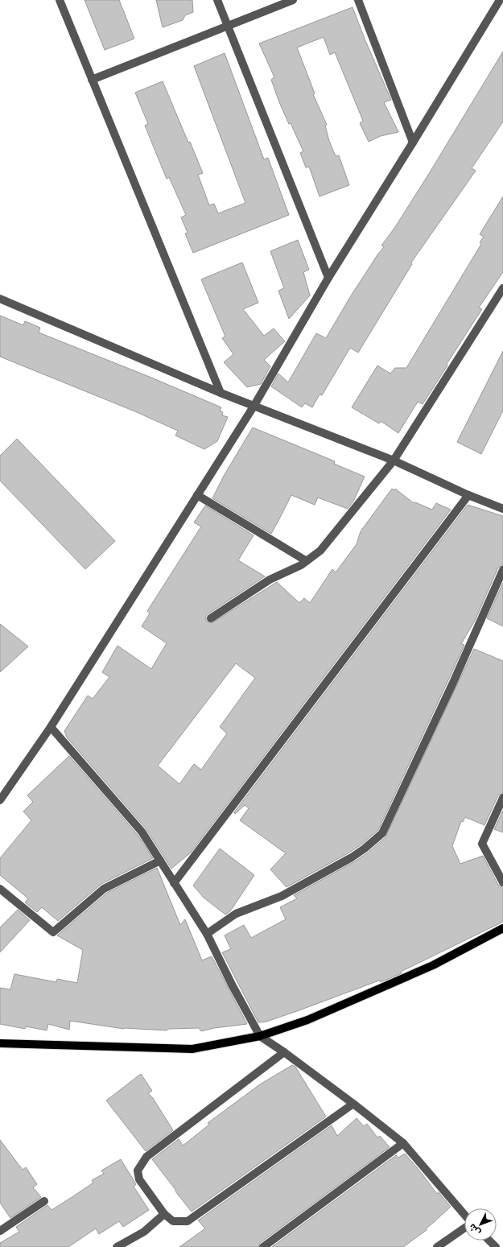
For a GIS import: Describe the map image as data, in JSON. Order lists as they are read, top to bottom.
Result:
{
  "north": "bottom left"
}
